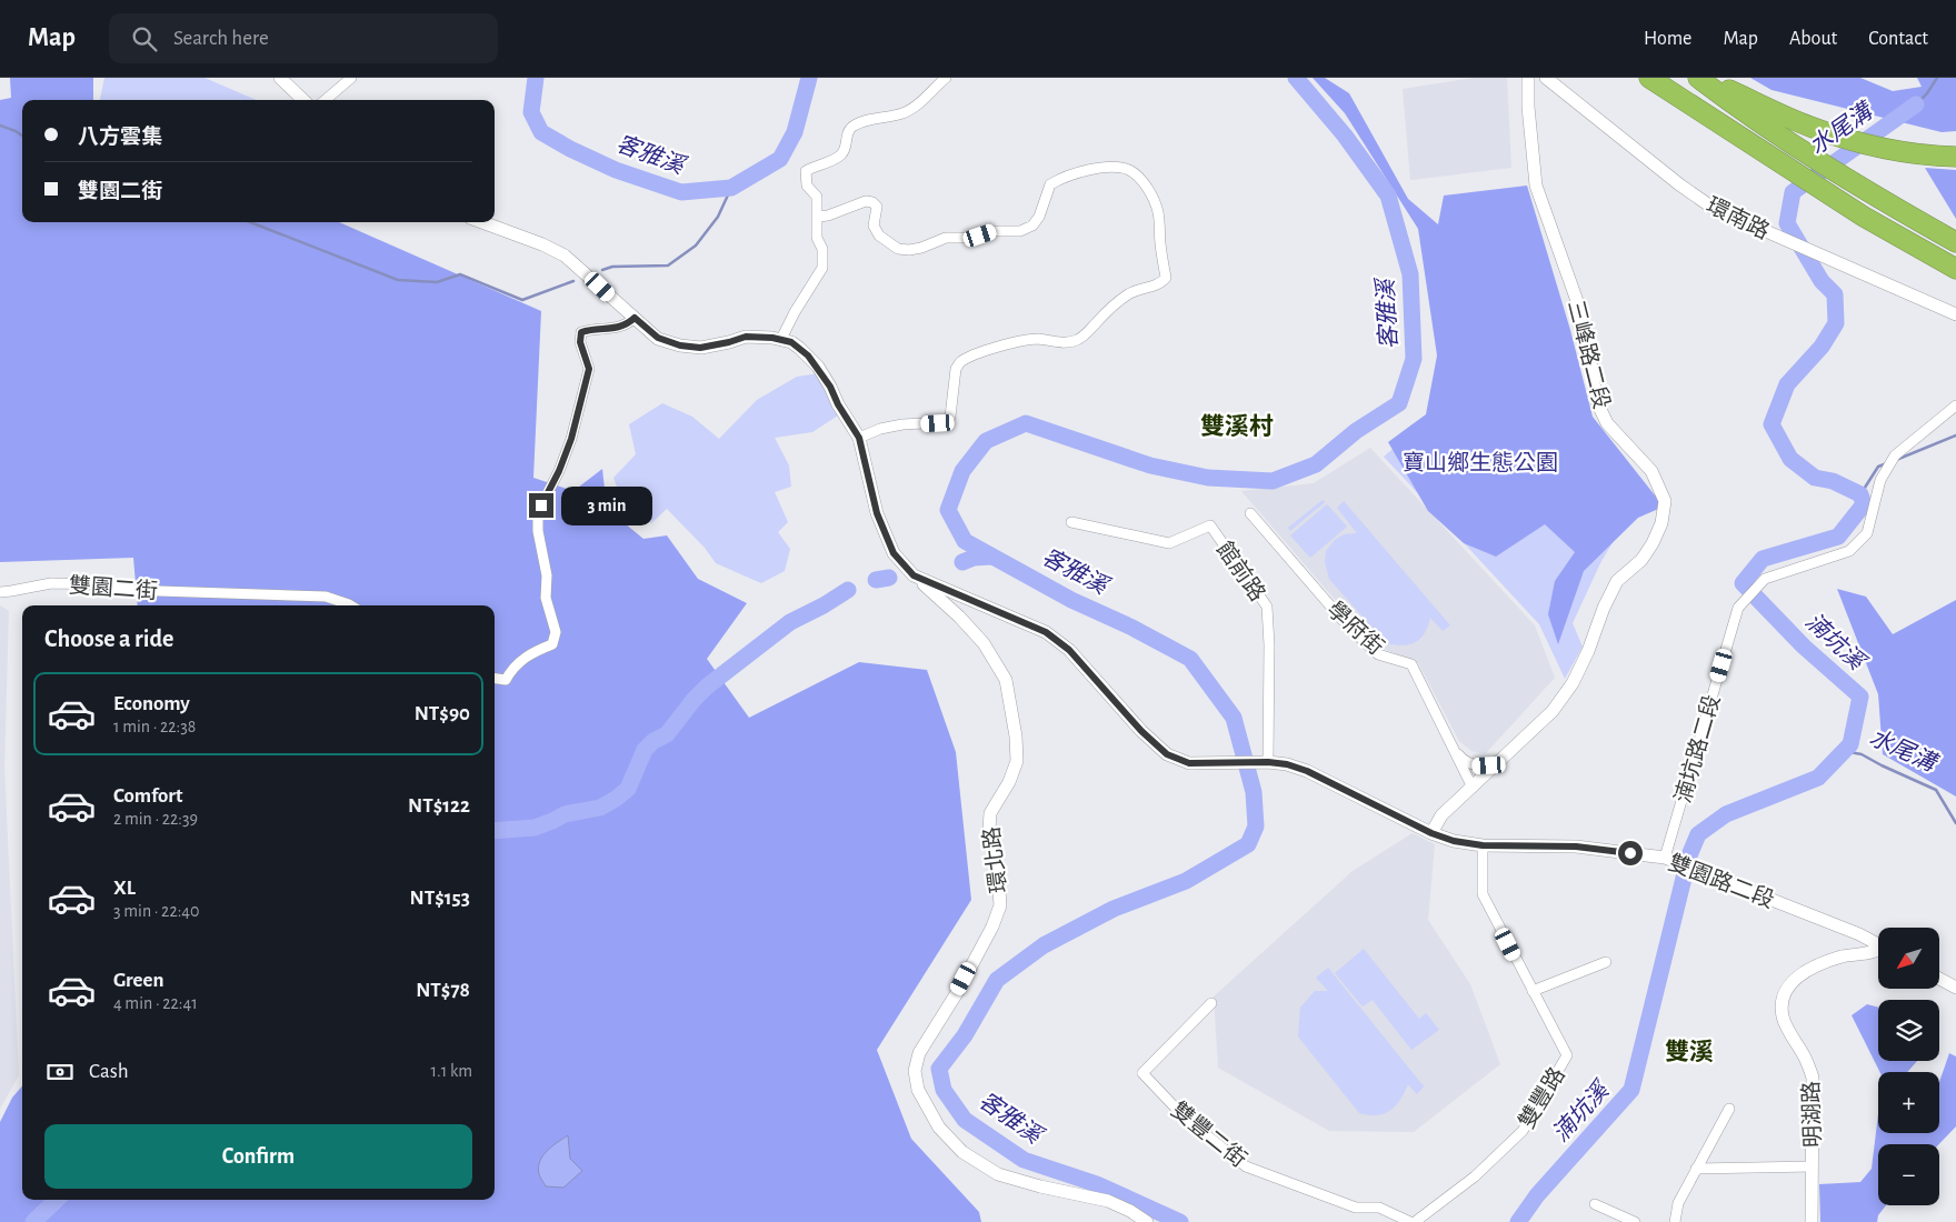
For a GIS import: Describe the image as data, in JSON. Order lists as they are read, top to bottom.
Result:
{
  "streets": {
    "street": [
      "環南路",
      "三峰路二段",
      "館前路",
      "雙園二街",
      "學府街",
      "湳坑路二段",
      "環北路",
      "雙園路二段",
      "雙豐路",
      "明湖路",
      "雙豐二街"
    ]
  },
  "crossings": [
    ["三峰路二段", "學府街"],
    ["三峰路二段", "雙園路二段"],
    ["館前路", "雙園路二段"],
    ["湳坑路二段", "雙園路二段"],
    ["環北路", "雙園路二段"],
    ["雙園路二段", "雙豐路"]
  ],
  "districts": ["雙溪村", "雙溪"],
  "water": ["水尾溝", "客雅溪", "湳坑溪"],
  "parks": ["寶山鄉生態公園"],
  "north": "bottom left",
  "page": {
    "header": "Map",
    "search": "Search here",
    "nav": [
      "Home",
      "Map",
      "About",
      "Contact"
    ],
    "banner": ["八方雲集", "雙園二街"],
    "bubble": "3 min",
    "heading": "Choose a ride",
    "list": [
      {
        "name": "Economy",
        "note": "1 min · 22:38",
        "value": "NT$90"
      },
      {
        "name": "Comfort",
        "note": "2 min · 22:39",
        "value": "NT$122"
      },
      {
        "name": "XL",
        "note": "3 min · 22:40",
        "value": "NT$153"
      },
      {
        "name": "Green",
        "note": "4 min · 22:41",
        "value": "NT$78"
      }
    ],
    "map_buttons": ["+", "−"],
    "pay": ["Cash", "1.1 km"],
    "buttons": "Confirm"
  }
}
